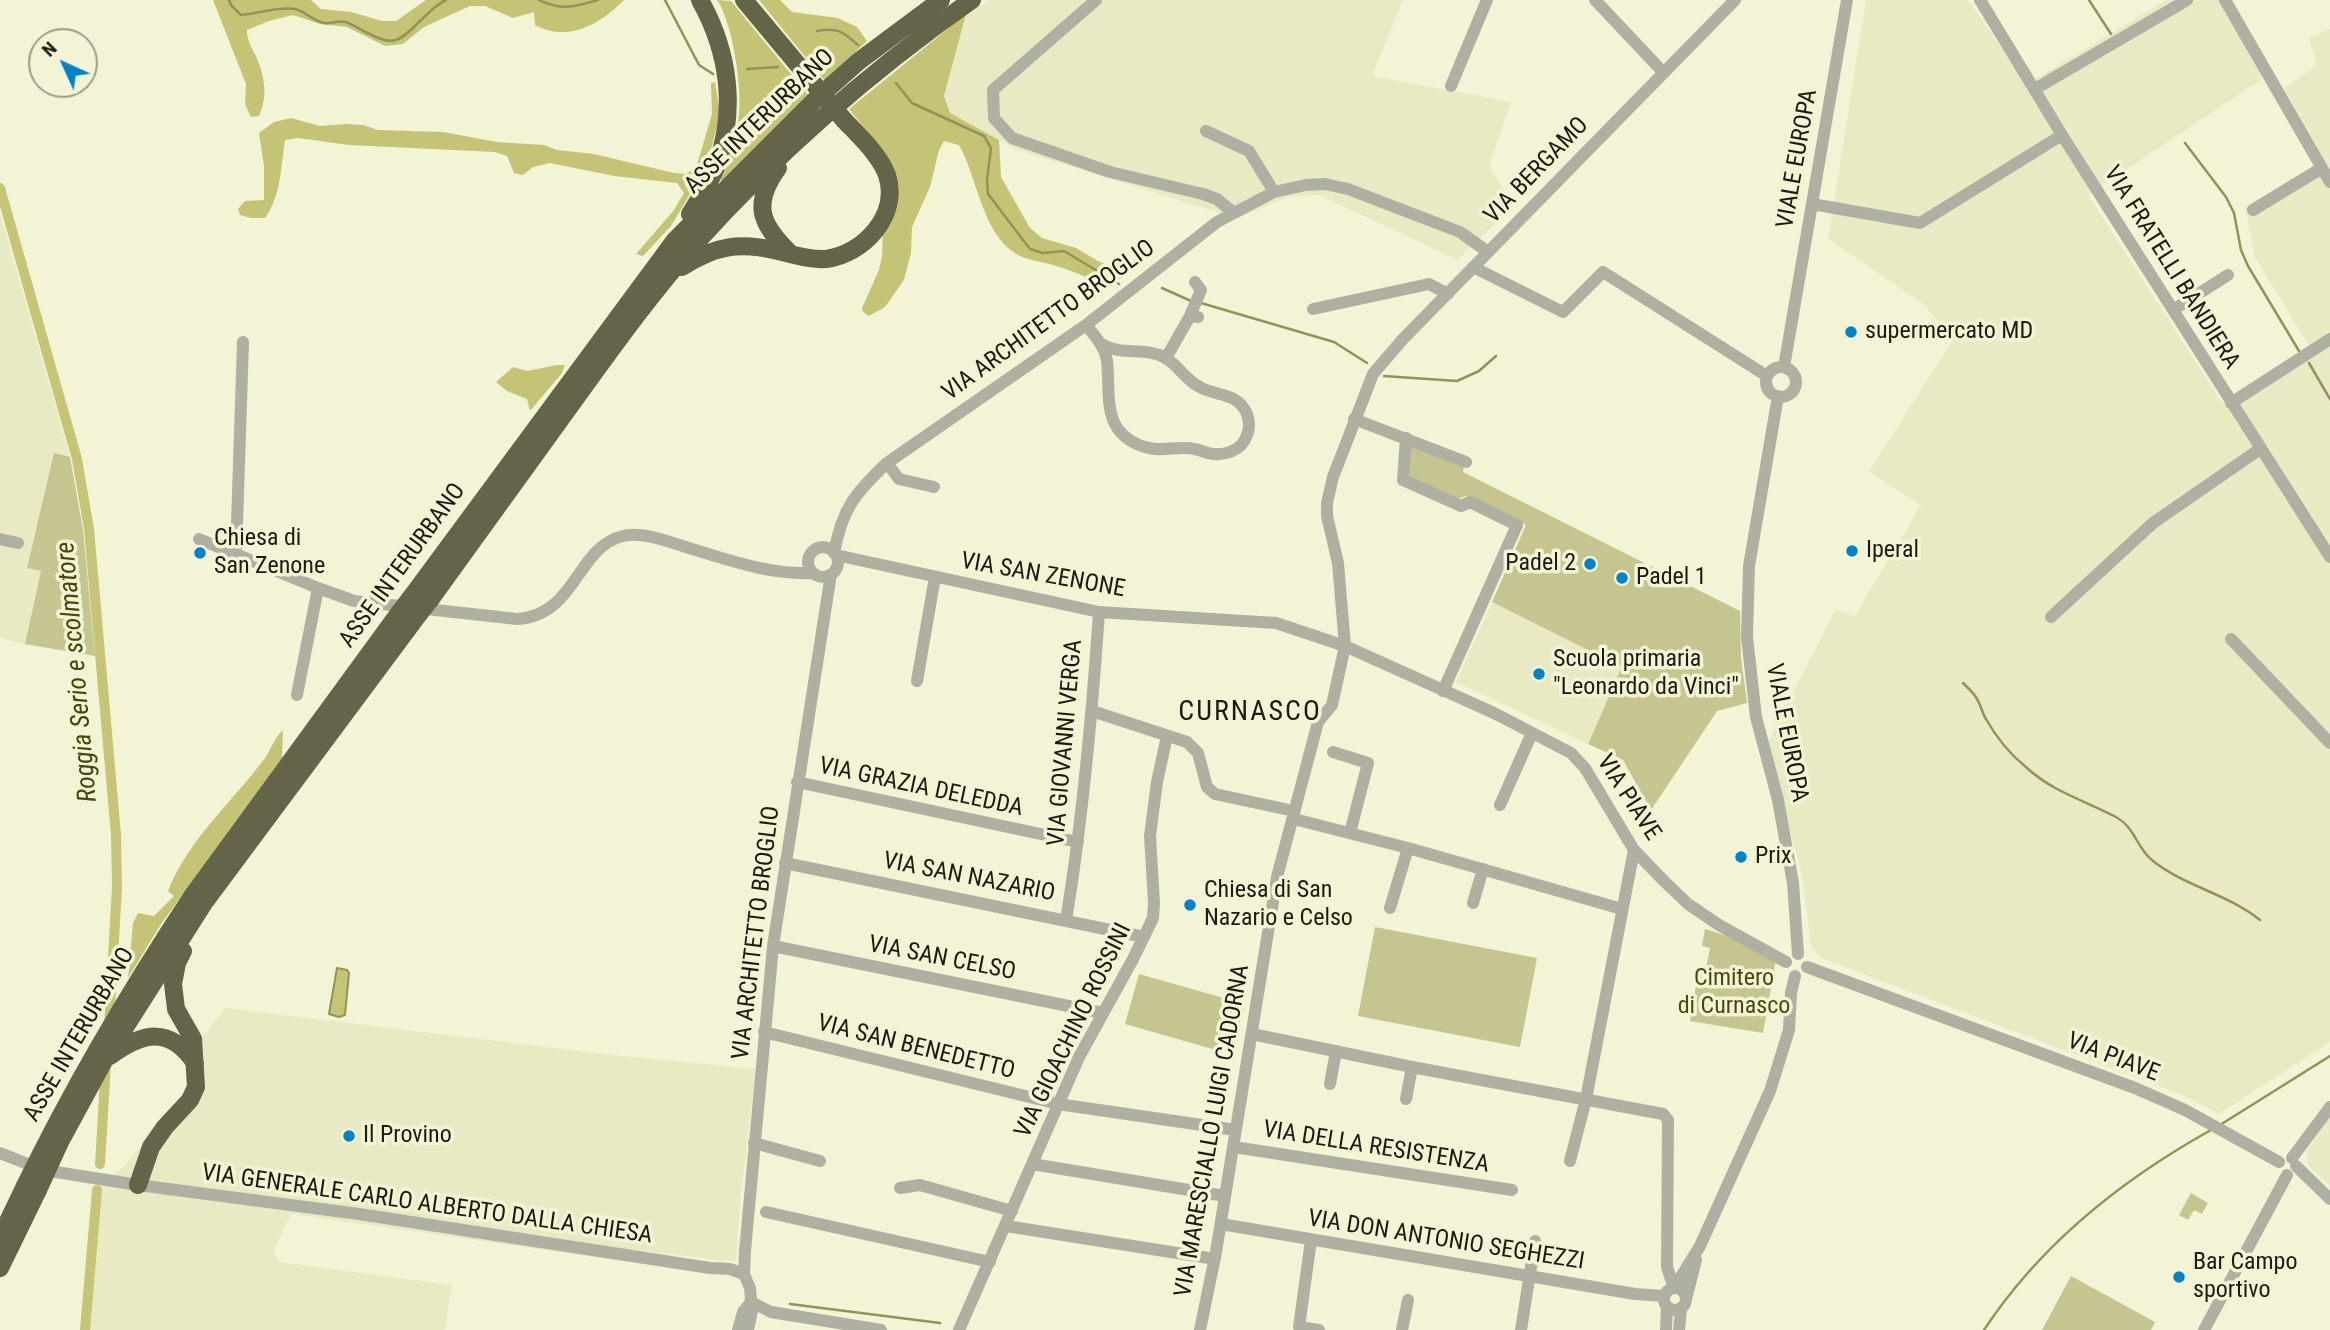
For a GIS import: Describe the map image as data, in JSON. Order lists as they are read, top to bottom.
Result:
{
  "streets": {
    "highway": ["ASSE INTERURBANO"],
    "street": [
      "VIALE EUROPA",
      "VIA BERGAMO",
      "VIA FRATELLI BANDIERA",
      "VIA ARCHITETTO BROGLIO",
      "VIA SAN ZENONE",
      "VIA GIOVANNI VERGA",
      "VIA GRAZIA DELEDDA",
      "VIA PIAVE",
      "VIA SAN NAZARIO",
      "VIA SAN CELSO",
      "VIA GIOACHINO ROSSINI",
      "VIA SAN BENEDETTO",
      "VIA MARESCIALLO LUIGI CADORNA",
      "VIA DELLA RESISTENZA",
      "VIA GENERALE CARLO ALBERTO DALLA CHIESA",
      "VIA DON ANTONIO SEGHEZZI"
    ]
  },
  "crossings": [
    ["VIALE EUROPA", "VIA PIAVE"],
    ["VIA BERGAMO", "VIA ARCHITETTO BROGLIO"],
    ["VIA BERGAMO", "VIA MARESCIALLO LUIGI CADORNA"],
    ["VIA ARCHITETTO BROGLIO", "VIA SAN ZENONE"],
    ["VIA ARCHITETTO BROGLIO", "VIA GRAZIA DELEDDA"],
    ["VIA ARCHITETTO BROGLIO", "VIA SAN NAZARIO"],
    ["VIA ARCHITETTO BROGLIO", "VIA SAN CELSO"],
    ["VIA ARCHITETTO BROGLIO", "VIA SAN BENEDETTO"],
    ["VIA ARCHITETTO BROGLIO", "VIA GENERALE CARLO ALBERTO DALLA CHIESA"],
    ["VIA SAN ZENONE", "VIA GIOVANNI VERGA"],
    ["VIA SAN ZENONE", "VIA PIAVE"],
    ["VIA SAN ZENONE", "VIA MARESCIALLO LUIGI CADORNA"],
    ["VIA GIOVANNI VERGA", "VIA GRAZIA DELEDDA"],
    ["VIA GIOVANNI VERGA", "VIA SAN NAZARIO"],
    ["VIA PIAVE", "VIA MARESCIALLO LUIGI CADORNA"],
    ["VIA SAN NAZARIO", "VIA GIOACHINO ROSSINI"],
    ["VIA SAN CELSO", "VIA GIOACHINO ROSSINI"],
    ["VIA GIOACHINO ROSSINI", "VIA SAN BENEDETTO"],
    ["VIA SAN BENEDETTO", "VIA MARESCIALLO LUIGI CADORNA"],
    ["VIA MARESCIALLO LUIGI CADORNA", "VIA DELLA RESISTENZA"],
    ["VIA MARESCIALLO LUIGI CADORNA", "VIA DON ANTONIO SEGHEZZI"]
  ],
  "districts": ["CURNASCO"],
  "water": ["Roggia Serio e scolmatore"],
  "parks": ["Cimitero di Curnasco"],
  "places": [
    "supermercato MD",
    "Iperal",
    "Chiesa di San Zenone",
    "Padel 2",
    "Padel 1",
    "Scuola primaria \"Leonardo da Vinci\"",
    "Prix",
    "Chiesa di San Nazario e Celso",
    "Il Provino",
    "Bar Campo sportivo"
  ],
  "north": "top left"
}
